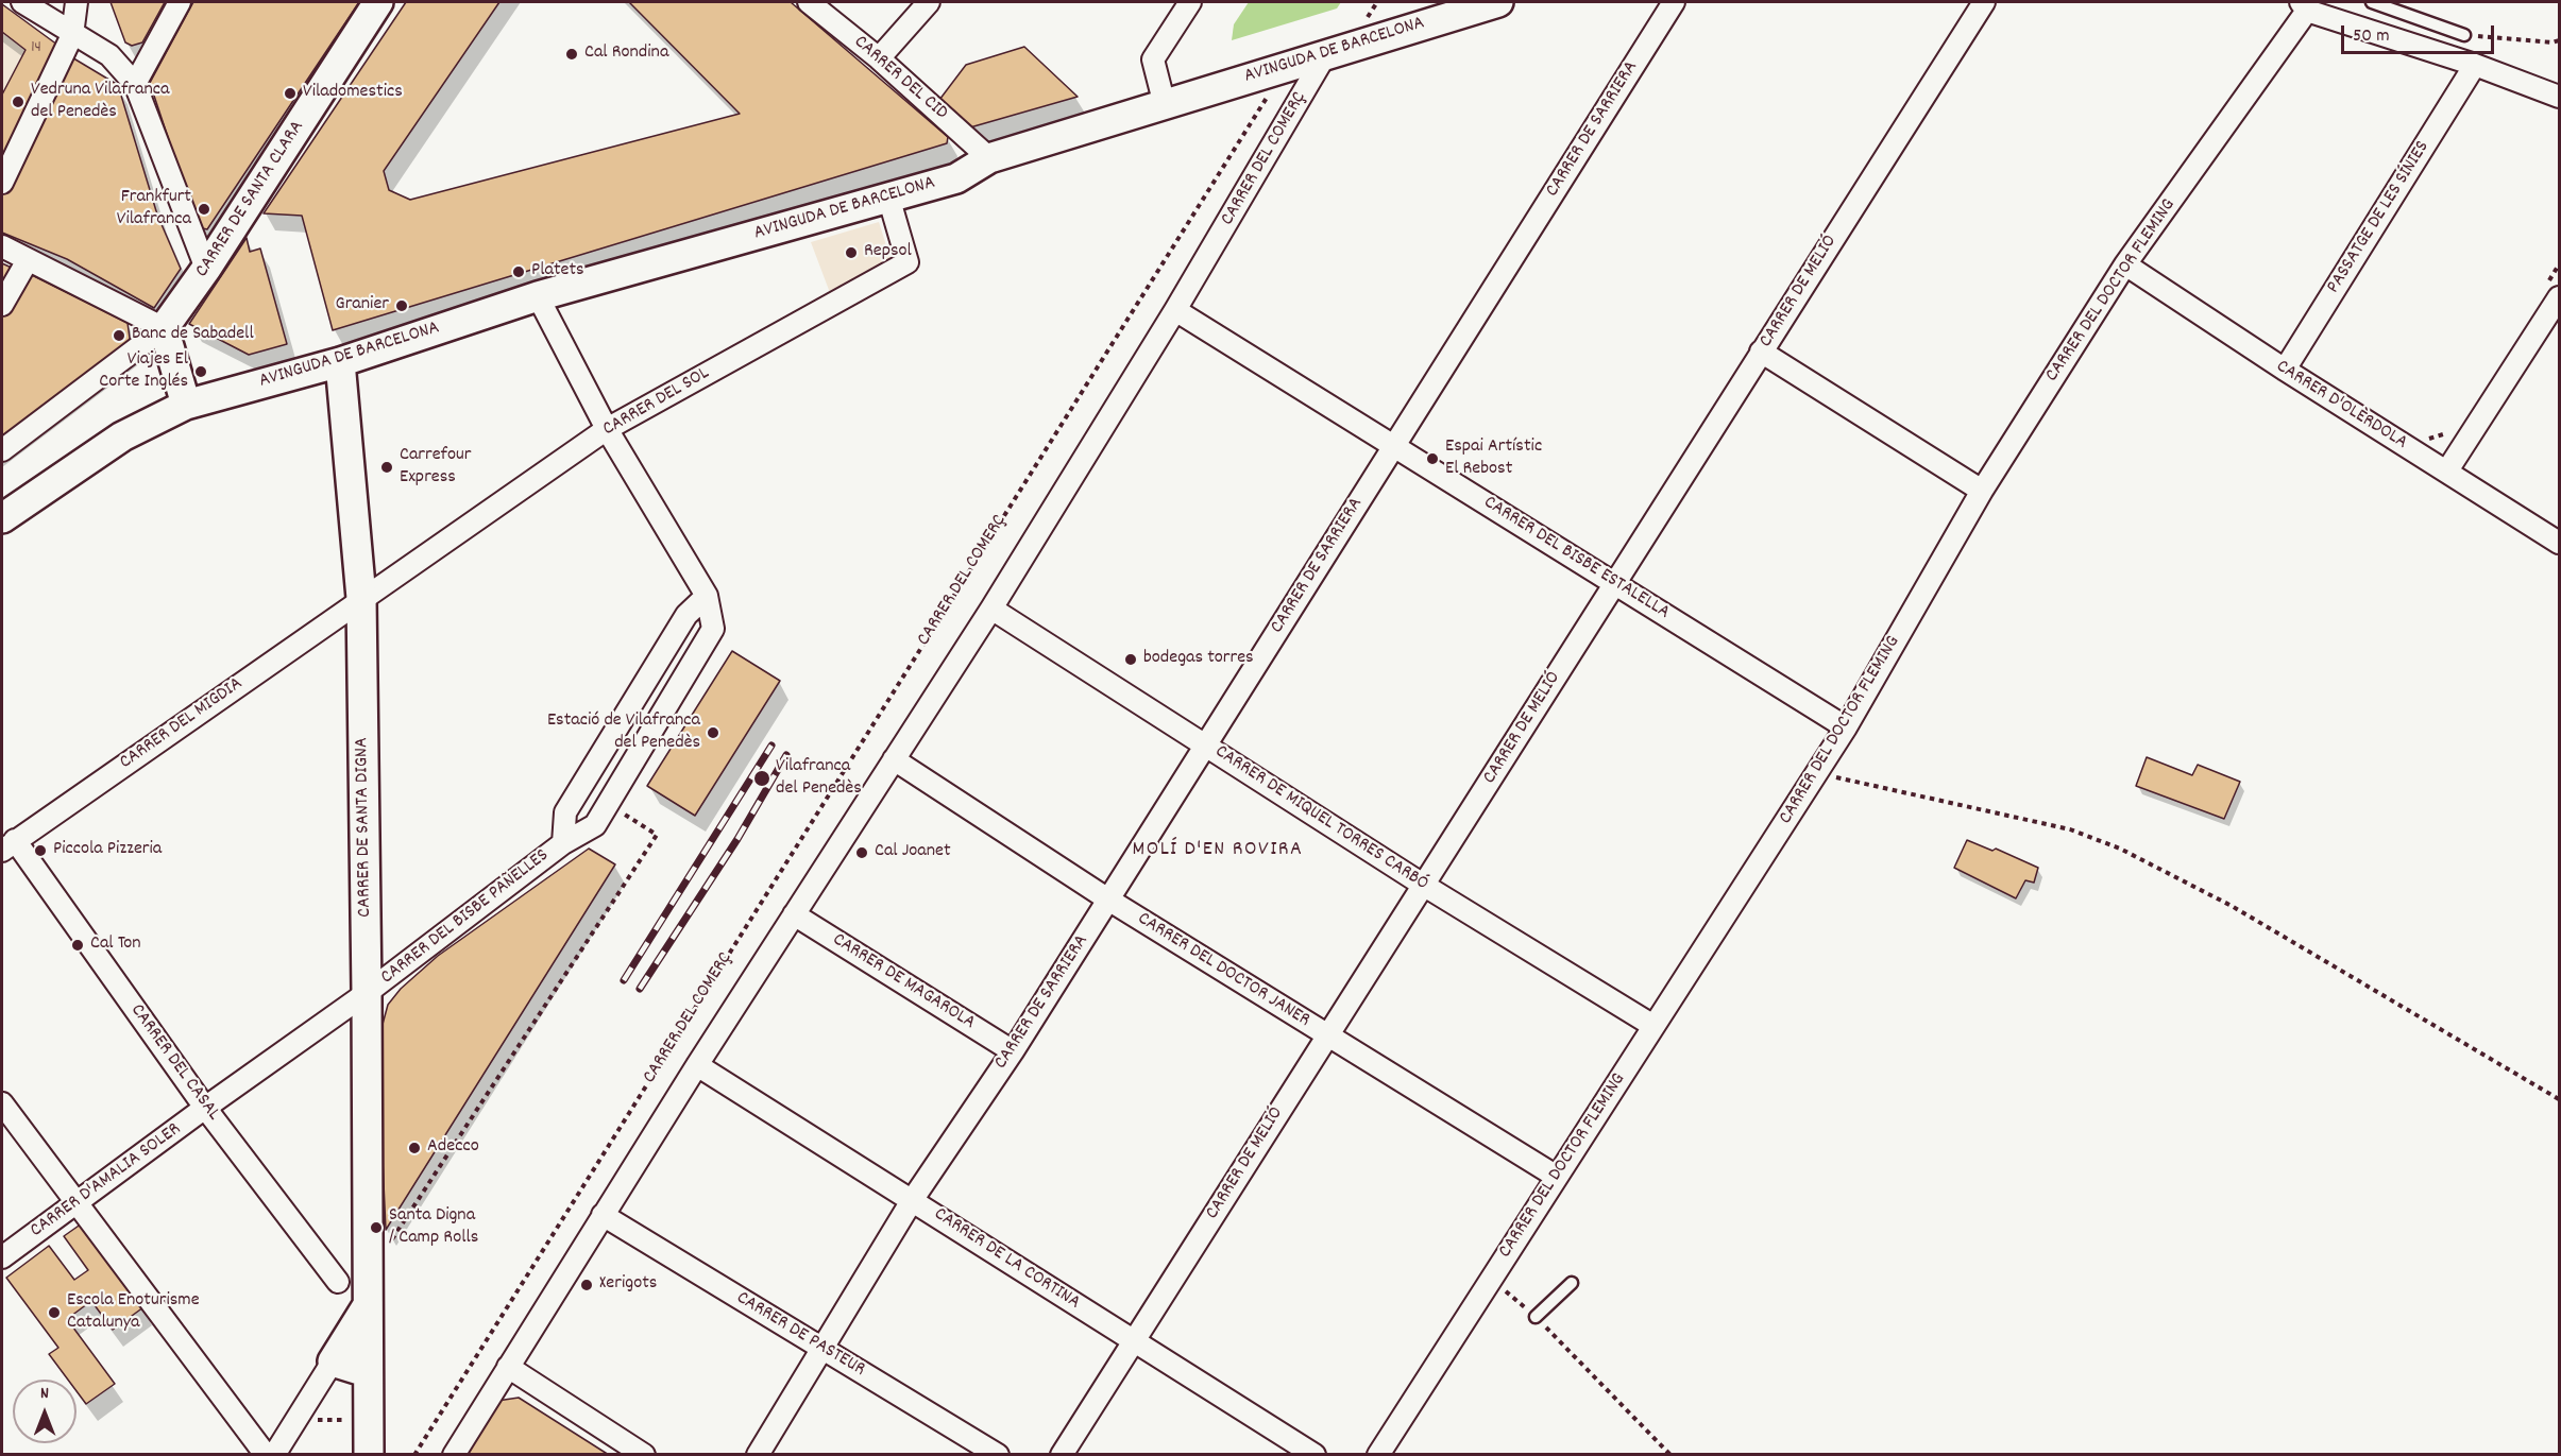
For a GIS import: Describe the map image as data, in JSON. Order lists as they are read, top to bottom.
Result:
{
  "streets": {
    "street": [
      "AVINGUDA DE BARCELONA",
      "CARRER DEL CID",
      "CARRER DE SARRIERA",
      "CARRER DEL COMERÇ",
      "CARRER DE SANTA CLARA",
      "PASSATGE DE LES SÍNIES",
      "CARRER DEL DOCTOR FLEMING",
      "CARRER DE MELIÓ",
      "CARRER DEL SOL",
      "CARRER D'OLÈRDOLA",
      "CARRER DEL BISBE ESTALELLA",
      "CARRER DEL MIGDIA",
      "CARRER DE MIQUEL TORRES CARBÓ",
      "CARRER DE SANTA DIGNA",
      "CARRER DEL BISBE PAÑELLES",
      "CARRER DEL DOCTOR JANER",
      "CARRER DE MAGAROLA",
      "CARRER DEL CASAL",
      "CARRER D'AMALIA SOLER",
      "CARRER DE LA CORTINA",
      "CARRER DE PASTEUR"
    ]
  },
  "crossings": [
    ["AVINGUDA DE BARCELONA", "CARRER DEL CID"],
    ["AVINGUDA DE BARCELONA", "CARRER DEL COMERÇ"],
    ["AVINGUDA DE BARCELONA", "CARRER DEL SOL"],
    ["AVINGUDA DE BARCELONA", "CARRER DE SANTA DIGNA"],
    ["AVINGUDA DE BARCELONA", "CARRER DEL BISBE PAÑELLES"],
    ["CARRER DE SARRIERA", "CARRER DEL BISBE ESTALELLA"],
    ["CARRER DE SARRIERA", "CARRER DE MIQUEL TORRES CARBÓ"],
    ["CARRER DE SARRIERA", "CARRER DEL DOCTOR JANER"],
    ["CARRER DE SARRIERA", "CARRER DE MAGAROLA"],
    ["CARRER DE SARRIERA", "CARRER DE LA CORTINA"],
    ["CARRER DE SARRIERA", "CARRER DE PASTEUR"],
    ["CARRER DEL COMERÇ", "CARRER DEL BISBE ESTALELLA"],
    ["CARRER DEL COMERÇ", "CARRER DE MIQUEL TORRES CARBÓ"],
    ["CARRER DEL COMERÇ", "CARRER DEL DOCTOR JANER"],
    ["CARRER DEL COMERÇ", "CARRER DE MAGAROLA"],
    ["CARRER DEL COMERÇ", "CARRER DE LA CORTINA"],
    ["CARRER DEL COMERÇ", "CARRER DE PASTEUR"],
    ["PASSATGE DE LES SÍNIES", "CARRER D'OLÈRDOLA"],
    ["CARRER DEL DOCTOR FLEMING", "CARRER D'OLÈRDOLA"],
    ["CARRER DEL DOCTOR FLEMING", "CARRER DEL BISBE ESTALELLA"],
    ["CARRER DEL DOCTOR FLEMING", "CARRER DE MIQUEL TORRES CARBÓ"],
    ["CARRER DEL DOCTOR FLEMING", "CARRER DEL DOCTOR JANER"],
    ["CARRER DE MELIÓ", "CARRER DEL BISBE ESTALELLA"],
    ["CARRER DE MELIÓ", "CARRER DE MIQUEL TORRES CARBÓ"],
    ["CARRER DE MELIÓ", "CARRER DEL DOCTOR JANER"],
    ["CARRER DE MELIÓ", "CARRER DE LA CORTINA"],
    ["CARRER DEL SOL", "CARRER DEL MIGDIA"],
    ["CARRER DEL SOL", "CARRER DE SANTA DIGNA"],
    ["CARRER DEL SOL", "CARRER DEL BISBE PAÑELLES"],
    ["CARRER DEL MIGDIA", "CARRER DE SANTA DIGNA"],
    ["CARRER DEL MIGDIA", "CARRER DEL CASAL"],
    ["CARRER DE SANTA DIGNA", "CARRER DEL BISBE PAÑELLES"],
    ["CARRER DE SANTA DIGNA", "CARRER D'AMALIA SOLER"],
    ["CARRER DEL BISBE PAÑELLES", "CARRER D'AMALIA SOLER"],
    ["CARRER DEL CASAL", "CARRER D'AMALIA SOLER"]
  ],
  "districts": ["MOLÍ D'EN ROVIRA"],
  "places": [
    "Cal Rondina",
    "Viladomestics",
    "Vedruna Vilafranca del Penedès",
    "Frankfurt Vilafranca",
    "Repsol",
    "Platets",
    "Granier",
    "Banc de Sabadell",
    "Viajes El Corte Inglés",
    "Espai Artístic El Rebost",
    "Carrefour Express",
    "bodegas torres",
    "Estació de Vilafranca del Penedès",
    "Vilafranca del Penedès",
    "Piccola Pizzeria",
    "Cal Joanet",
    "Cal Ton",
    "Adecco",
    "Santa Digna / Camp Rolls",
    "Xerigots",
    "Escola Enoturisme Catalunya"
  ],
  "house_numbers": ["14"],
  "scale_bar": "50 m",
  "north": "top"
}
